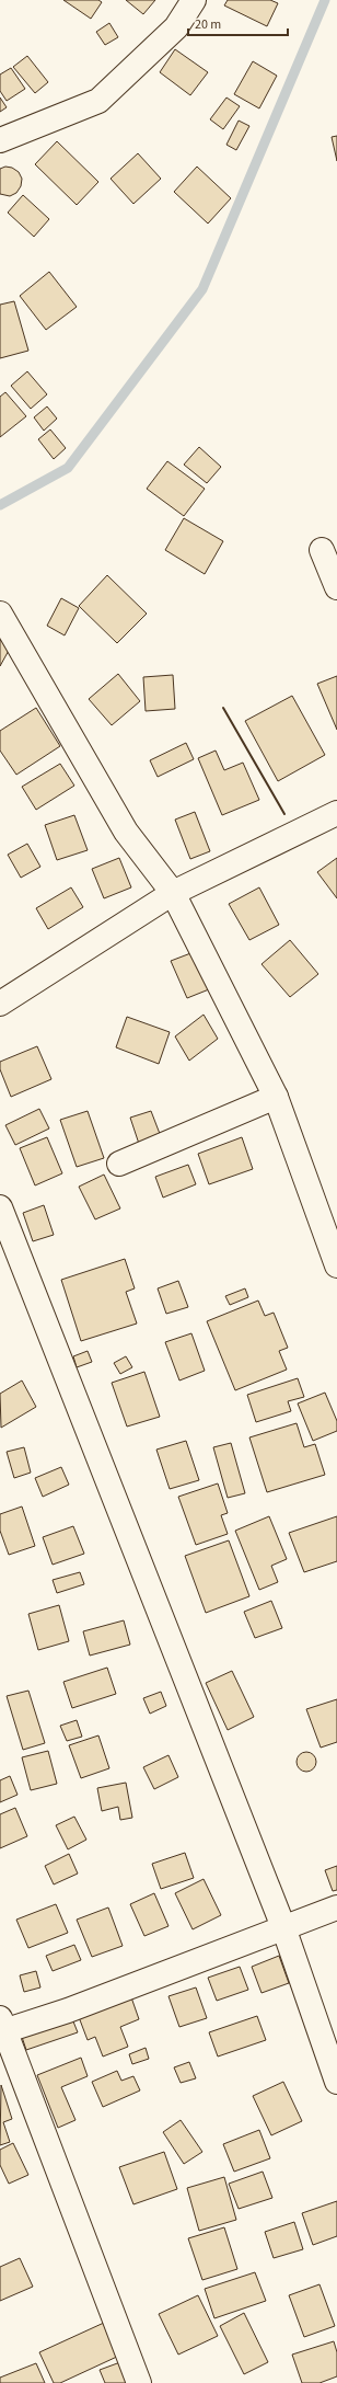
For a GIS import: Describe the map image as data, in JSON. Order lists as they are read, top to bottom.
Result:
{
  "scale_bar": "20 m"
}
